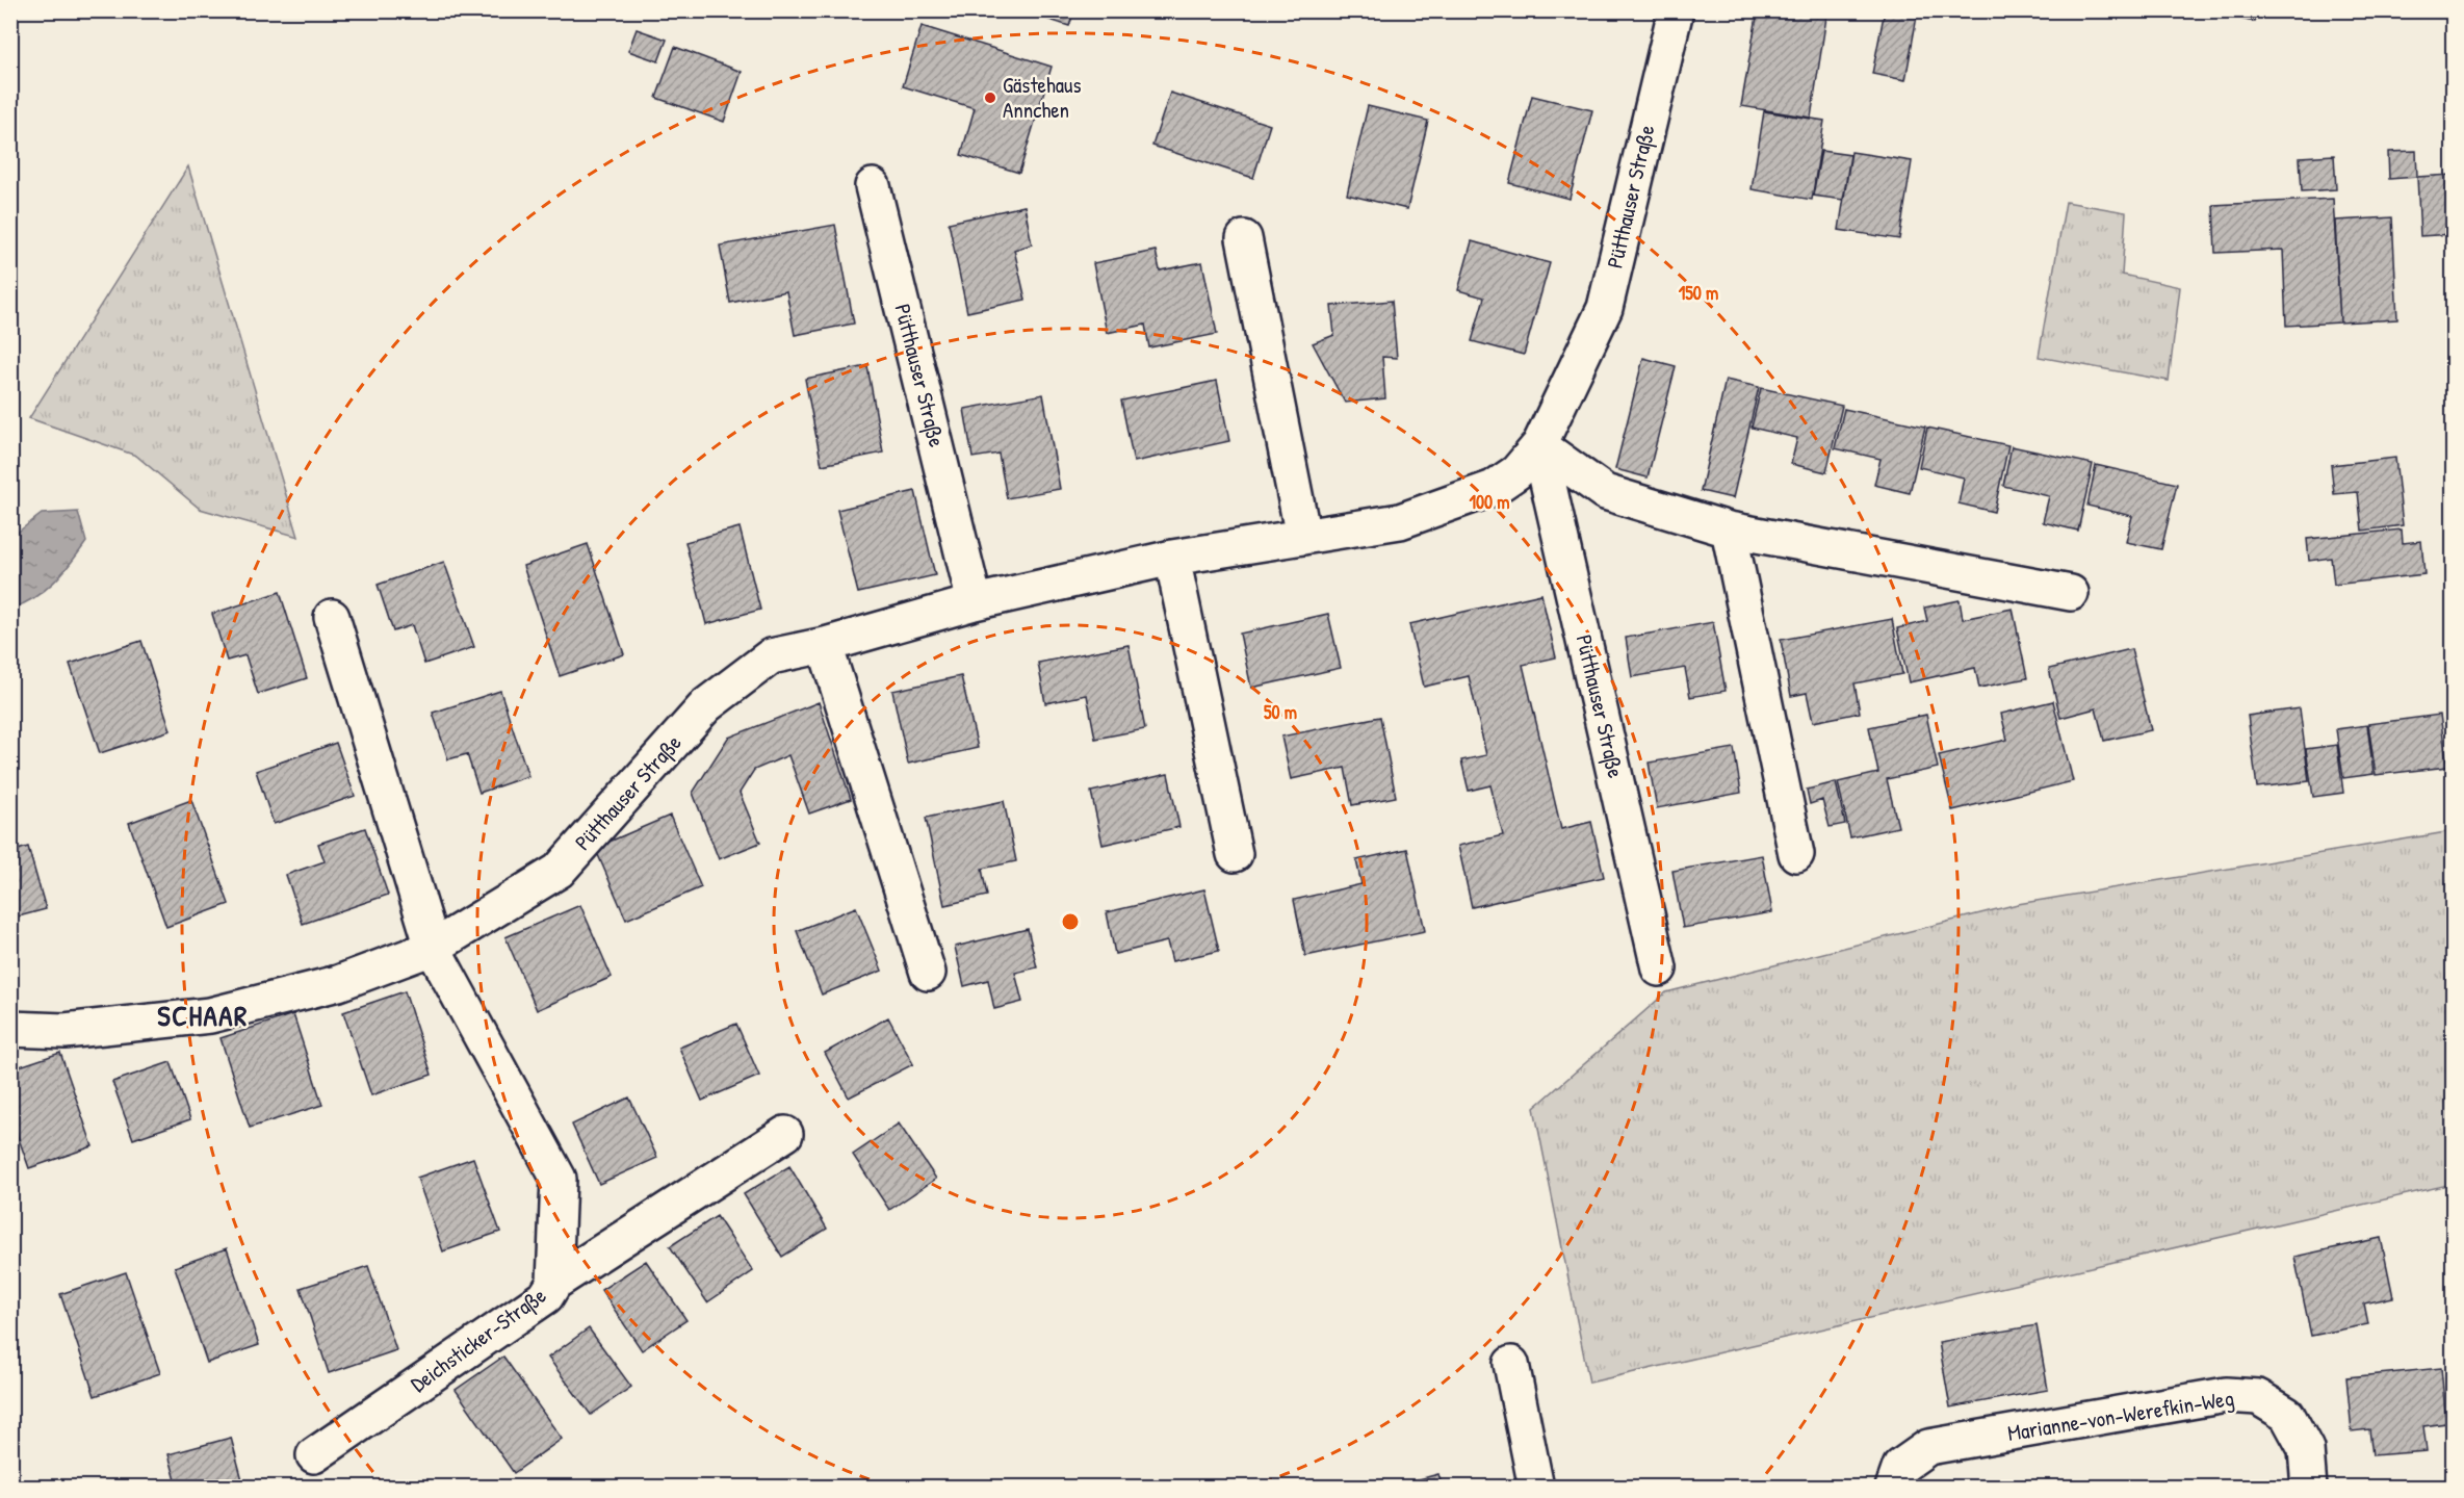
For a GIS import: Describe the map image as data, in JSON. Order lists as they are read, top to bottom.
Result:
{
  "streets": {
    "street": ["Pütthauser Straße", "Deichsticker-Straße", "Marianne-von-Werefkin-Weg"]
  },
  "crossings": [
    ["Pütthauser Straße", "Deichsticker-Straße"]
  ],
  "districts": ["SCHAAR"],
  "places": ["Gästehaus Annchen"],
  "rings": ["150 m", "100 m", "50 m"]
}
